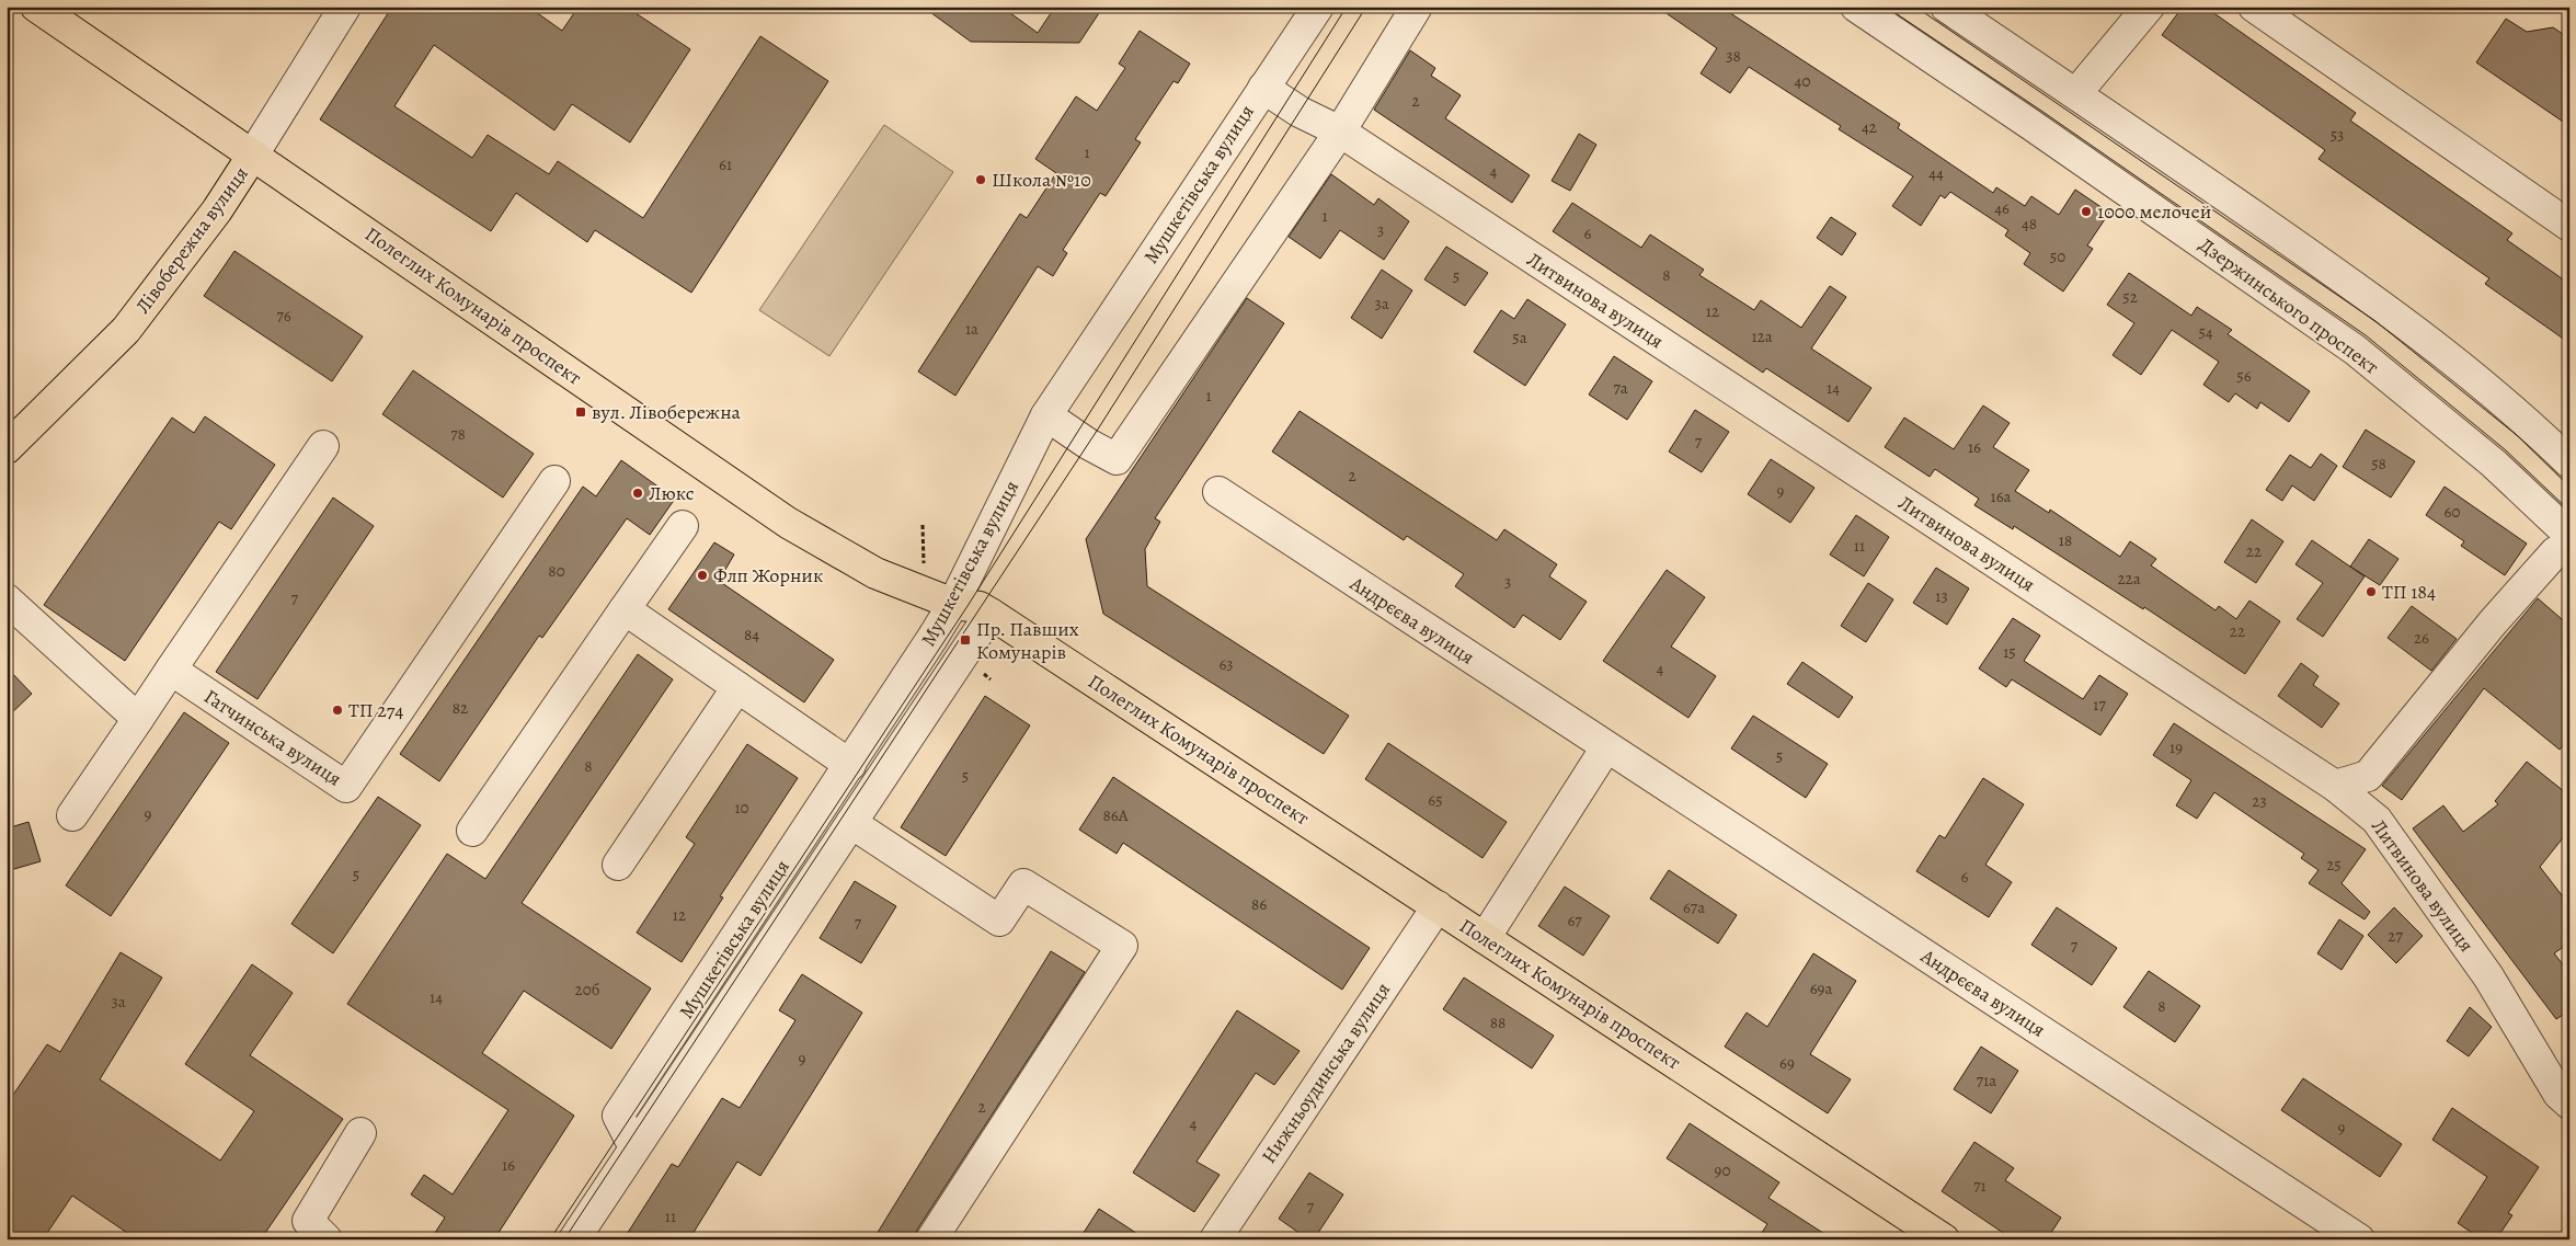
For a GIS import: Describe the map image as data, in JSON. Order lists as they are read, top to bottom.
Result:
{
  "streets": {
    "main road": ["Лівобережна вулиця", "Полеглих Комунарів проспект"],
    "street": [
      "Мушкетівська вулиця",
      "Литвинова вулиця",
      "Дзержинського проспект",
      "Андрєєва вулиця",
      "Гатчинська вулиця",
      "Нижньоудинська вулиця"
    ]
  },
  "crossings": [
    ["Мушкетівська вулиця", "Литвинова вулиця"],
    ["Мушкетівська вулиця", "Полеглих Комунарів проспект"],
    ["Лівобережна вулиця", "Полеглих Комунарів проспект"],
    ["Полеглих Комунарів проспект", "Нижньоудинська вулиця"]
  ],
  "places": {
    "other": [
      "Школа №10",
      "1000 мелочей",
      "Люкс",
      "Флп Жорник",
      "ТП 184",
      "ТП 274"
    ],
    "transit": ["вул. Лівобережна", "Пр. Павших Комунарiв"]
  },
  "house_numbers": [
    "38",
    "40",
    "2",
    "42",
    "53",
    "1",
    "61",
    "4",
    "44",
    "46",
    "1",
    "48",
    "3",
    "6",
    "50",
    "8",
    "5",
    "52",
    "3а",
    "12",
    "76",
    "1а",
    "54",
    "12а",
    "5а",
    "56",
    "7а",
    "14",
    "1",
    "78",
    "7",
    "16",
    "58",
    "2",
    "9",
    "16а",
    "60",
    "18",
    "11",
    "22",
    "80",
    "22а",
    "3",
    "13",
    "7",
    "22",
    "84",
    "26",
    "15",
    "63",
    "4",
    "17",
    "82",
    "19",
    "5",
    "8",
    "5",
    "65",
    "23",
    "10",
    "9",
    "86А",
    "25",
    "5",
    "6",
    "86",
    "67а",
    "12",
    "67",
    "7",
    "27",
    "7",
    "69а",
    "20б",
    "14",
    "3а",
    "8",
    "88",
    "9",
    "69",
    "71а",
    "2",
    "4",
    "9",
    "16",
    "90",
    "71",
    "7",
    "11"
  ]
}
